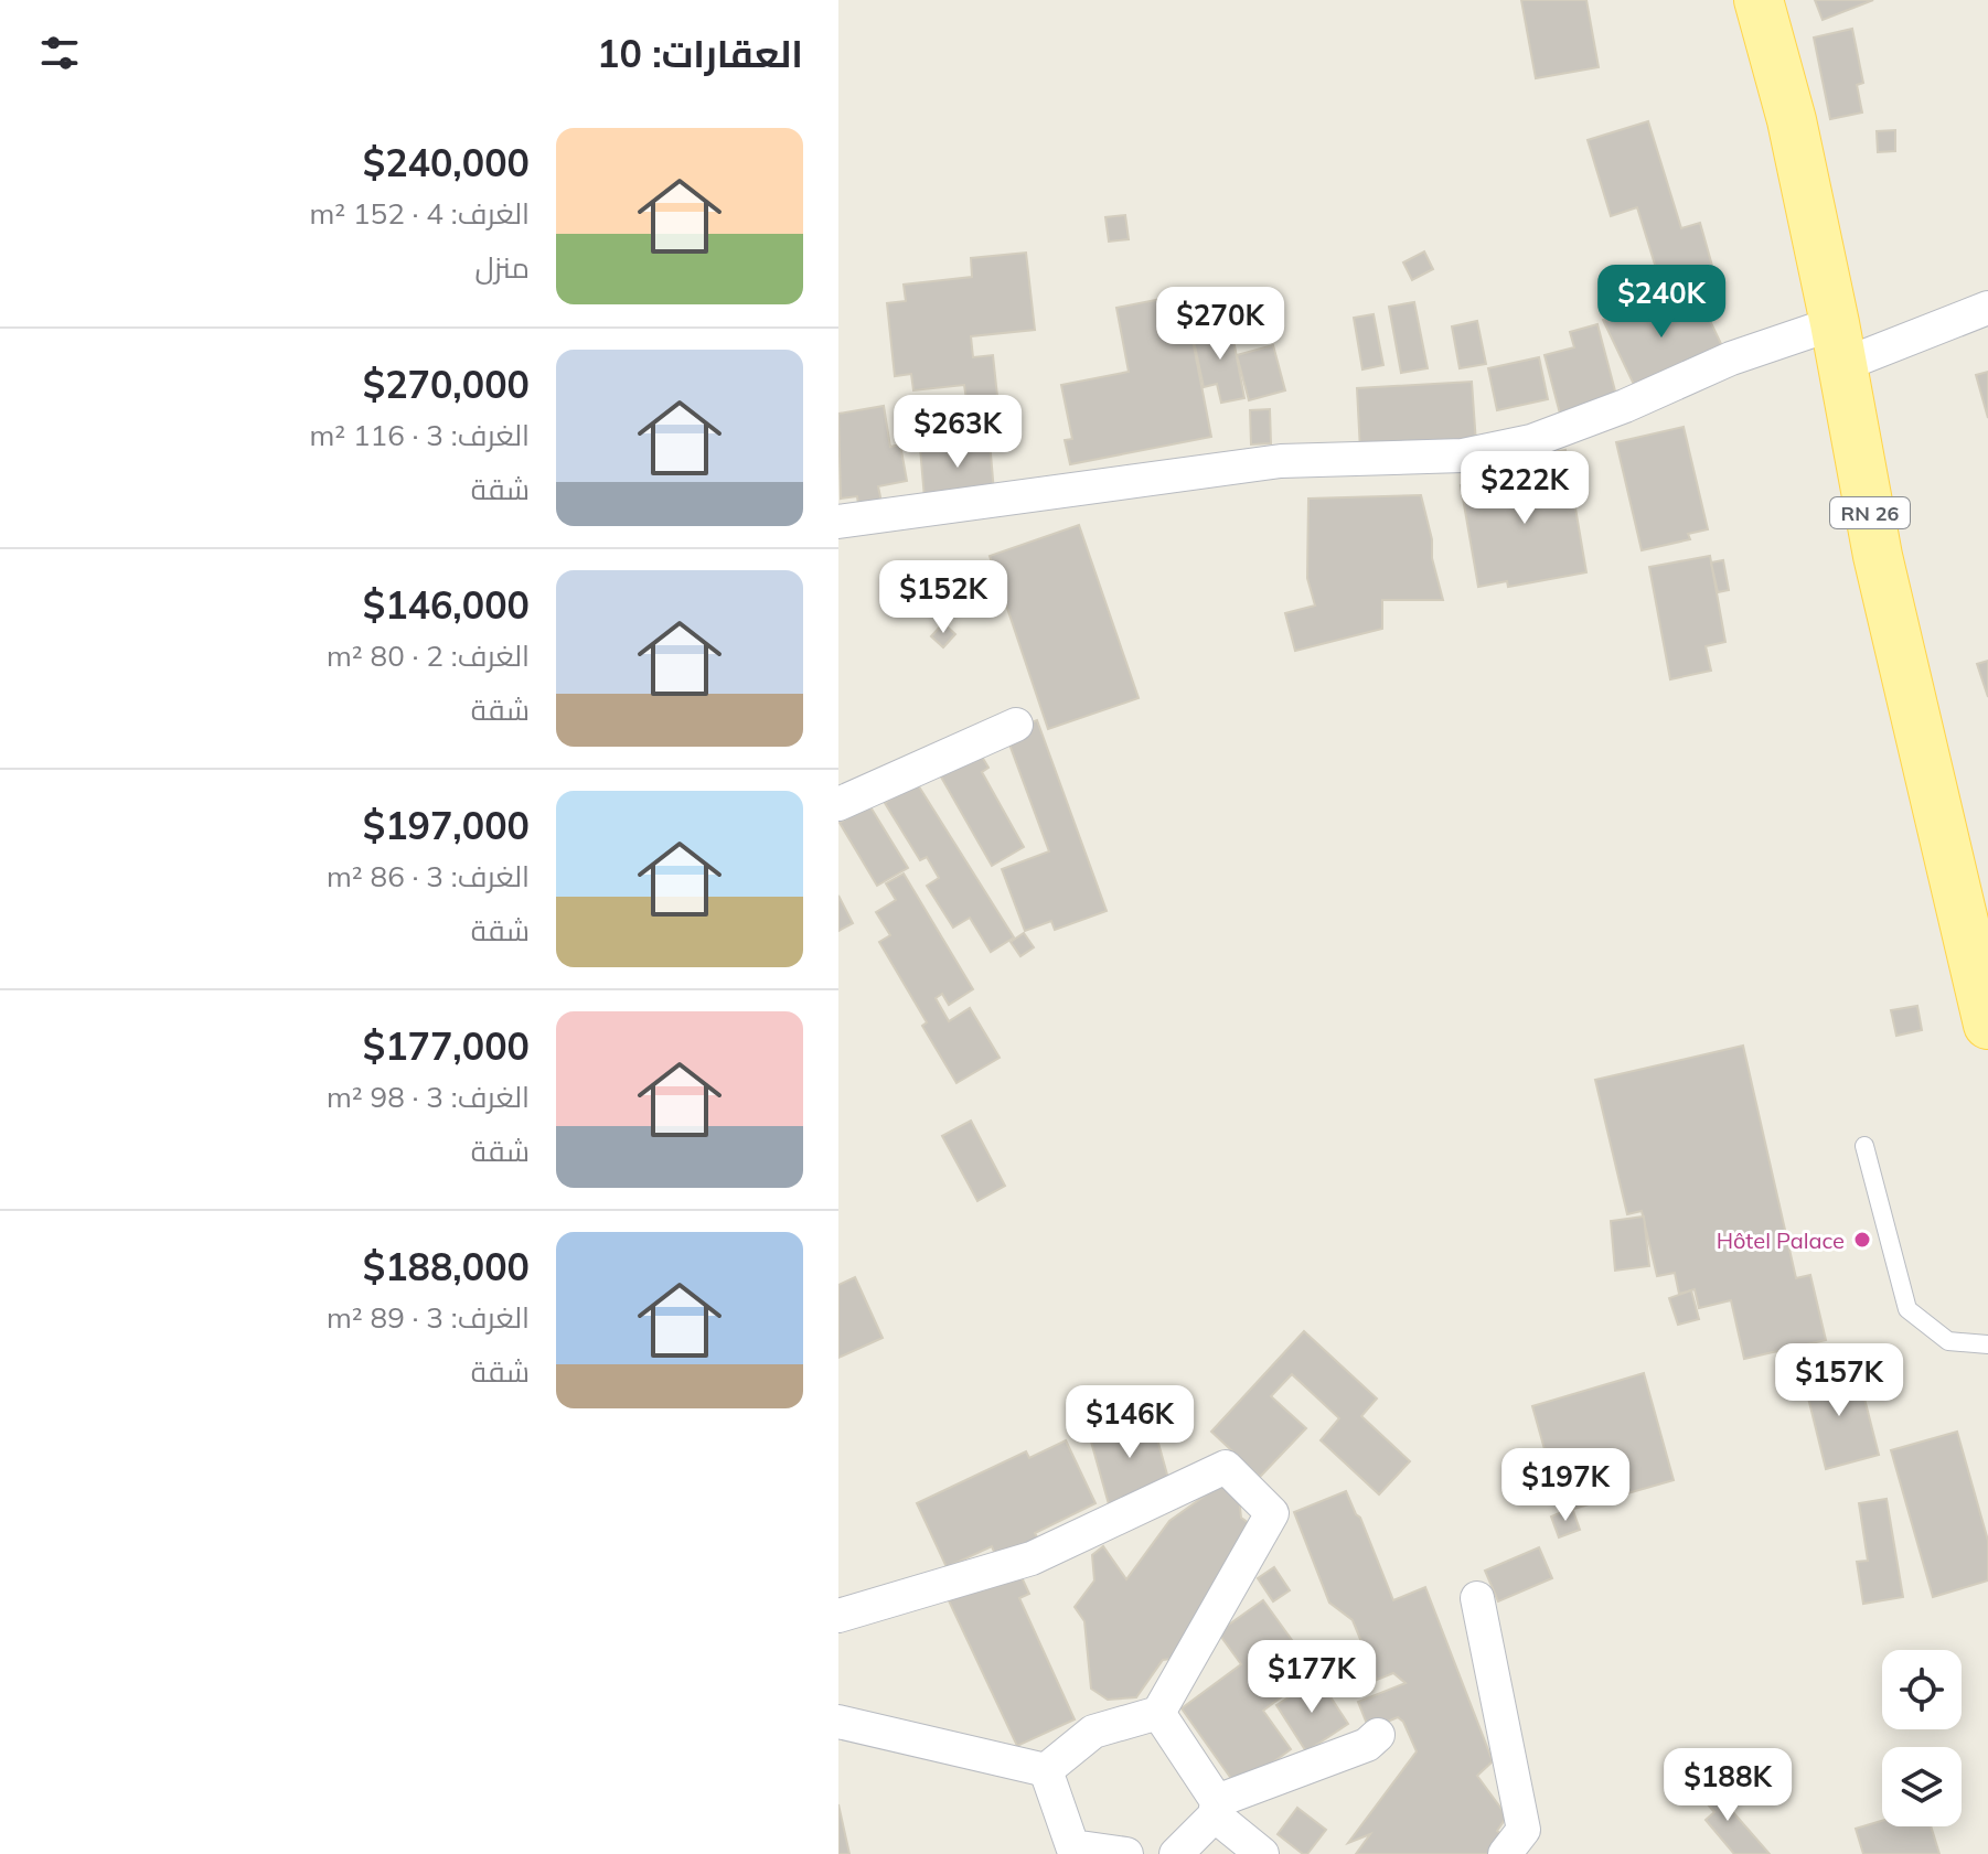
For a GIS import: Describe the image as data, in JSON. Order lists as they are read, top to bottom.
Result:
{
  "streets": {
    "main road": ["RN 26"]
  },
  "places": ["Hôtel Palace"],
  "page": {
    "heading": "العقارات: 10",
    "list": [
      {
        "name": "$240,000",
        "note": "الغرف: 4 · 152 m² · منزل"
      },
      {
        "name": "$270,000",
        "note": "الغرف: 3 · 116 m² · شقة"
      },
      {
        "name": "$146,000",
        "note": "الغرف: 2 · 80 m² · شقة"
      },
      {
        "name": "$197,000",
        "note": "الغرف: 3 · 86 m² · شقة"
      },
      {
        "name": "$177,000",
        "note": "الغرف: 3 · 98 m² · شقة"
      },
      {
        "name": "$188,000",
        "note": "الغرف: 3 · 89 m² · شقة"
      }
    ],
    "price": [
      "$240K",
      "$270K",
      "$263K",
      "$222K",
      "$152K",
      "$157K",
      "$146K",
      "$197K",
      "$177K",
      "$188K"
    ]
  }
}
